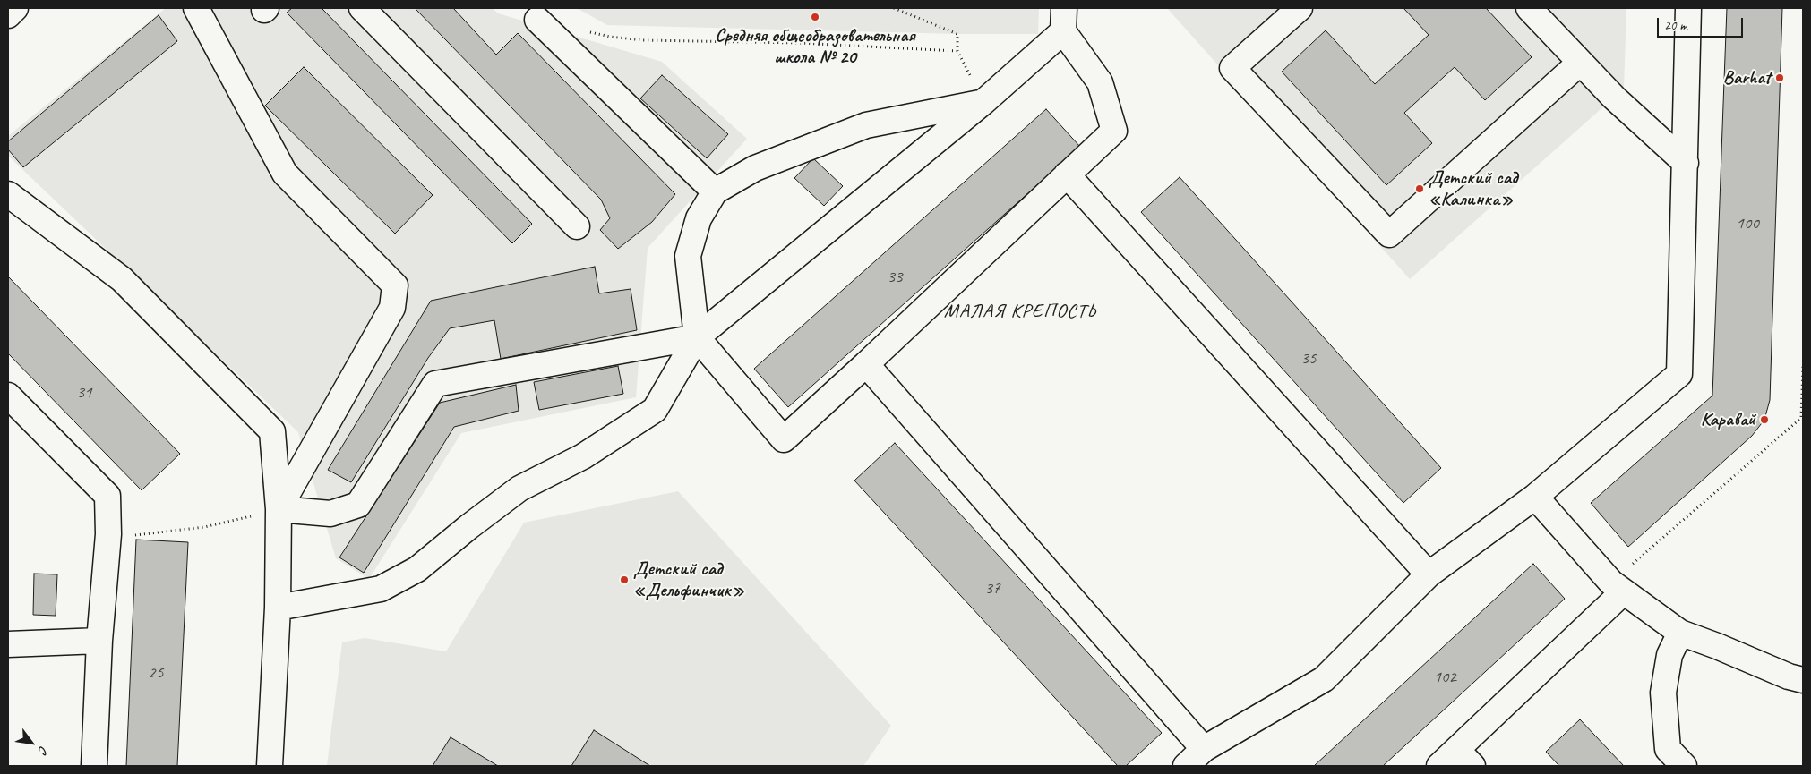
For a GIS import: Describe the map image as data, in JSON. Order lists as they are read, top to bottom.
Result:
{
  "districts": ["МАЛАЯ КРЕПОСТЬ"],
  "places": [
    "Средняя общеобразовательная школа № 20",
    "Barhat",
    "Детский сад «Калинка»",
    "Каравай",
    "Детский сад «Дельфинчик»"
  ],
  "house_numbers": [
    "100",
    "33",
    "35",
    "31",
    "37",
    "25",
    "102"
  ],
  "scale_bar": "20 m",
  "north": "bottom right"
}
